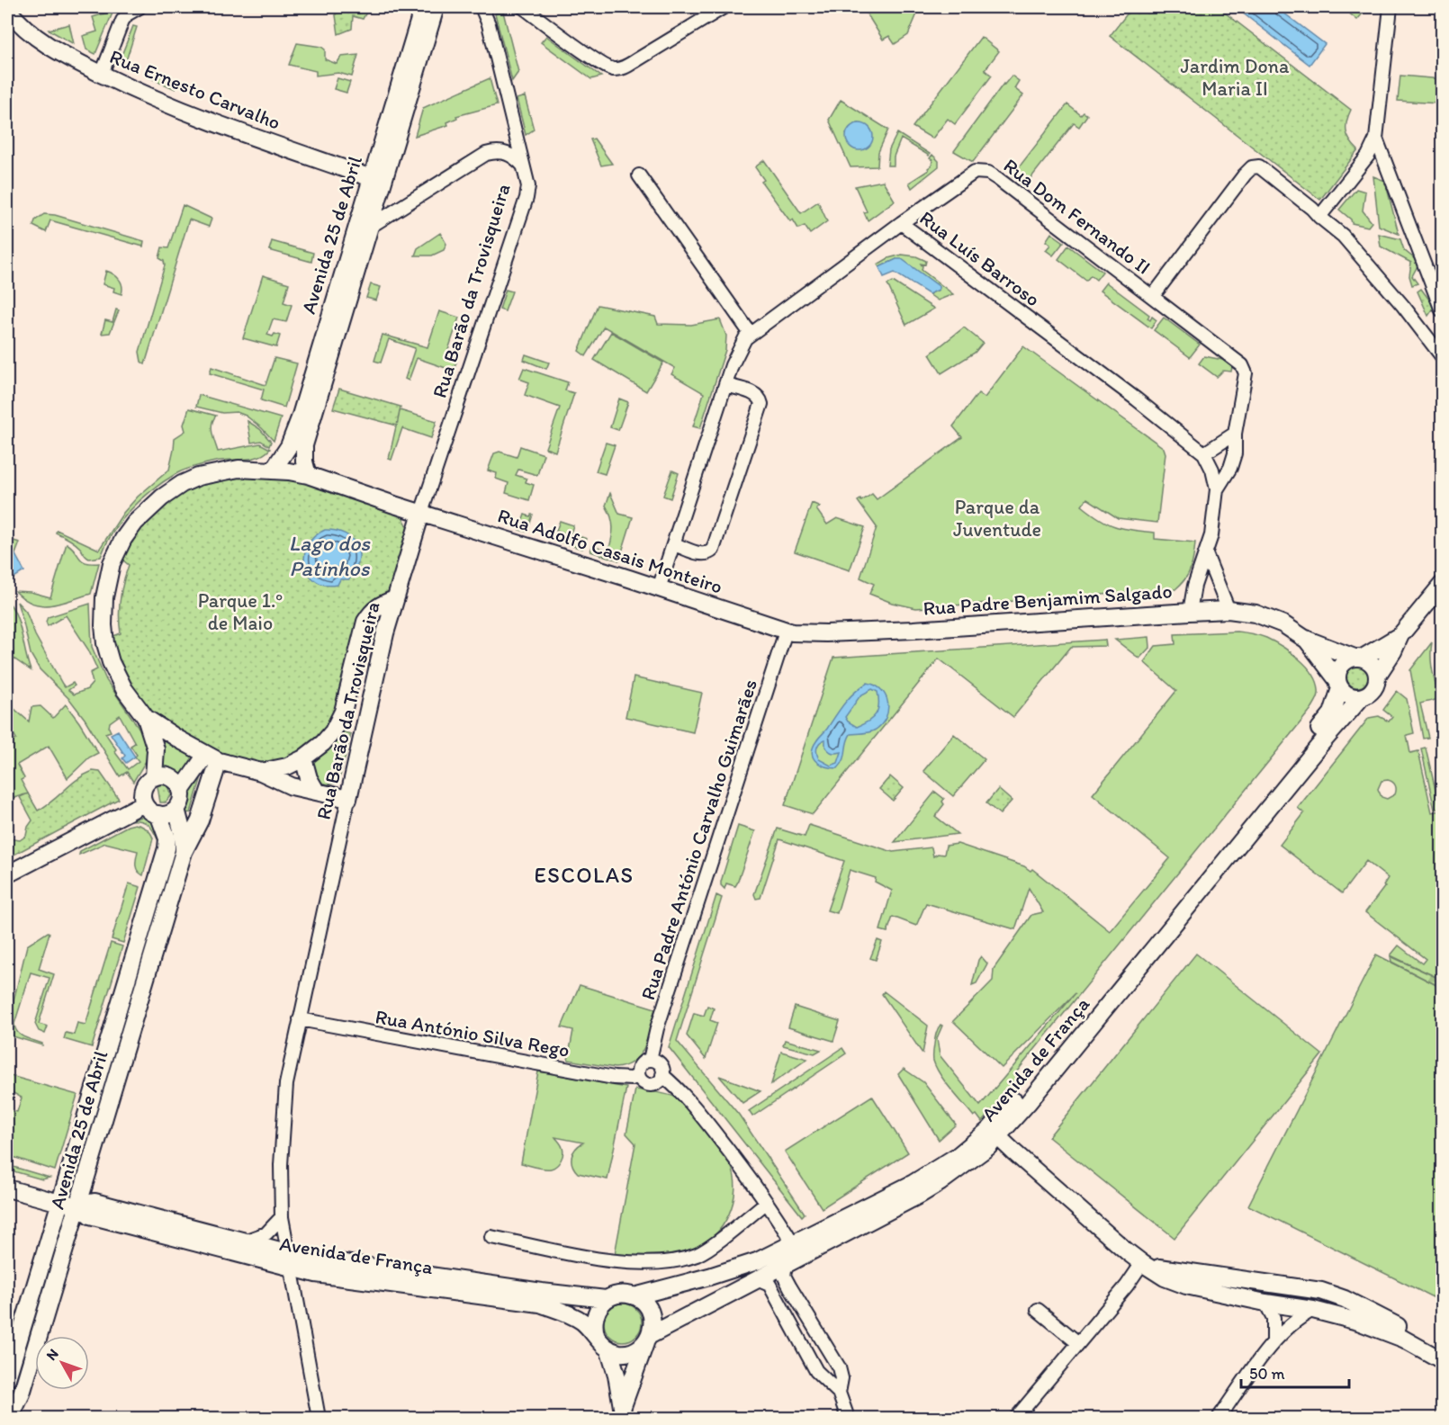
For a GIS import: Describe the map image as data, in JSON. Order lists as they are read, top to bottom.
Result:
{
  "streets": {
    "main road": [
      "Rua Ernesto Carvalho",
      "Avenida 25 de Abril",
      "Rua Barão da Trovisqueira",
      "Rua Adolfo Casais Monteiro",
      "Rua Padre Benjamim Salgado",
      "Avenida de França"
    ],
    "street": [
      "Rua Dom Fernando II",
      "Rua Luís Barroso",
      "Rua Padre António Carvalho Guimarães",
      "Rua António Silva Rego"
    ]
  },
  "crossings": [
    ["Rua Ernesto Carvalho", "Avenida 25 de Abril"],
    ["Rua Dom Fernando II", "Rua Luís Barroso"],
    ["Avenida 25 de Abril", "Rua Adolfo Casais Monteiro"],
    ["Avenida 25 de Abril", "Avenida de França"],
    ["Rua Luís Barroso", "Rua Adolfo Casais Monteiro"],
    ["Rua Luís Barroso", "Rua Padre Benjamim Salgado"],
    ["Rua Barão da Trovisqueira", "Rua Adolfo Casais Monteiro"],
    ["Rua Barão da Trovisqueira", "Rua António Silva Rego"],
    ["Rua Barão da Trovisqueira", "Avenida de França"],
    ["Rua Adolfo Casais Monteiro", "Rua Padre Benjamim Salgado"],
    ["Rua Adolfo Casais Monteiro", "Rua Padre António Carvalho Guimarães"],
    ["Rua Padre Benjamim Salgado", "Rua Padre António Carvalho Guimarães"],
    ["Rua Padre Benjamim Salgado", "Avenida de França"],
    ["Rua Padre António Carvalho Guimarães", "Rua António Silva Rego"]
  ],
  "districts": ["ESCOLAS"],
  "water": ["Lago dos Patinhos"],
  "parks": ["Jardim Dona Maria II", "Parque da Juventude", "Parque 1.º de Maio"],
  "scale_bar": "50 m",
  "north": "top left"
}
